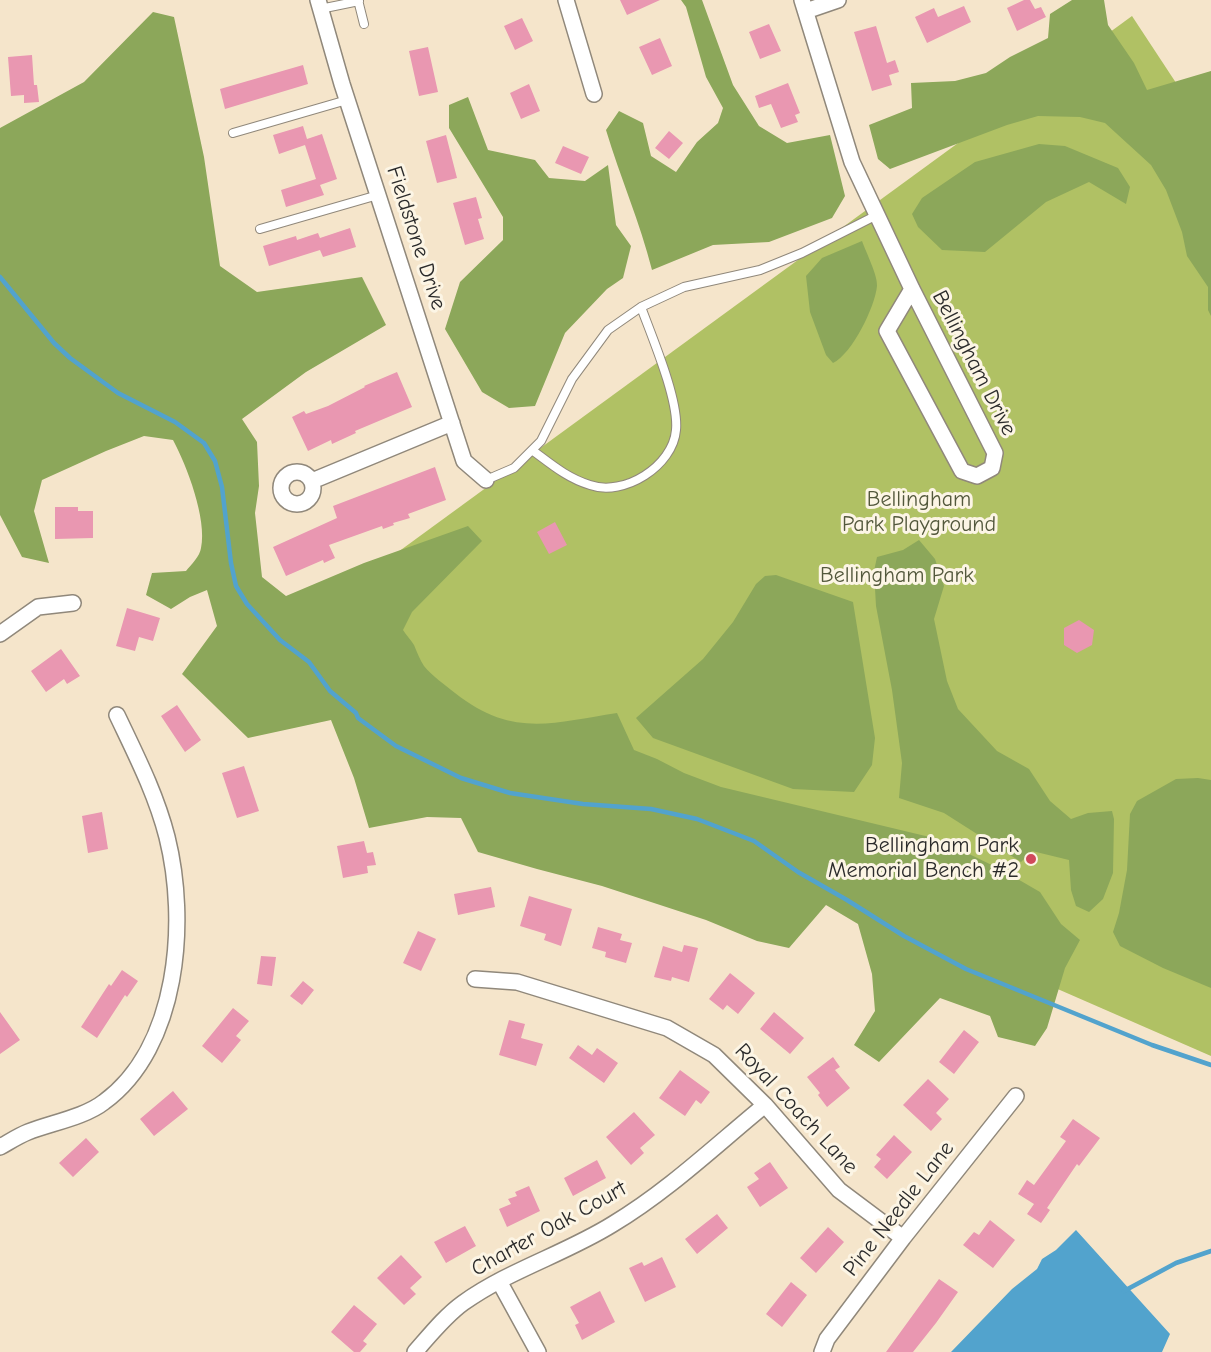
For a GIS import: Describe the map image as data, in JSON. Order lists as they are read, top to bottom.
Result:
{
  "streets": {
    "street": [
      "Fieldstone Drive",
      "Bellingham Drive",
      "Royal Coach Lane",
      "Pine Needle Lane",
      "Charter Oak Court"
    ]
  },
  "crossings": [
    ["Royal Coach Lane", "Pine Needle Lane"],
    ["Royal Coach Lane", "Charter Oak Court"]
  ],
  "parks": ["Bellingham Park Playground", "Bellingham Park"],
  "places": ["Bellingham Park Memorial Bench #2"]
}
